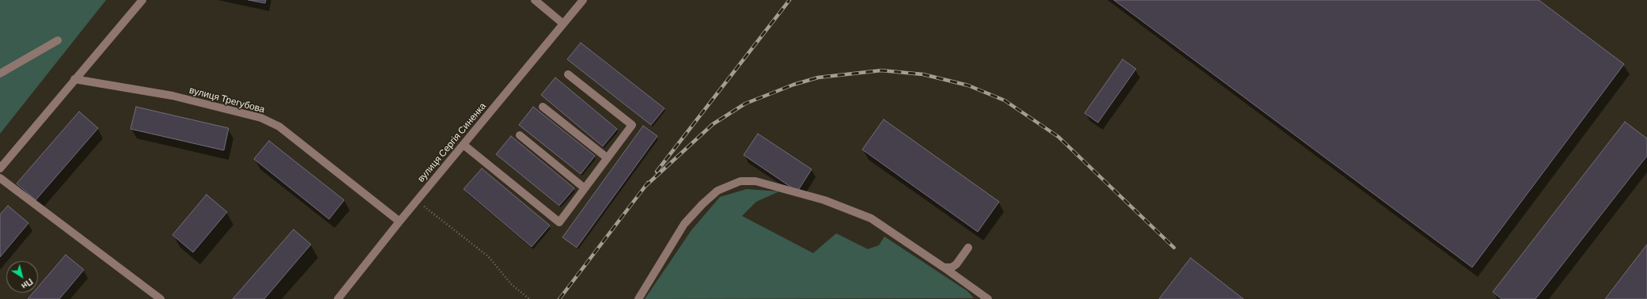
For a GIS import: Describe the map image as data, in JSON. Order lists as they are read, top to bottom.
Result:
{
  "streets": {
    "street": ["вулиця Трегубова", "вулиця Сергія Синенка"]
  },
  "crossings": [
    ["вулиця Трегубова", "вулиця Сергія Синенка"]
  ],
  "north": "bottom right"
}
